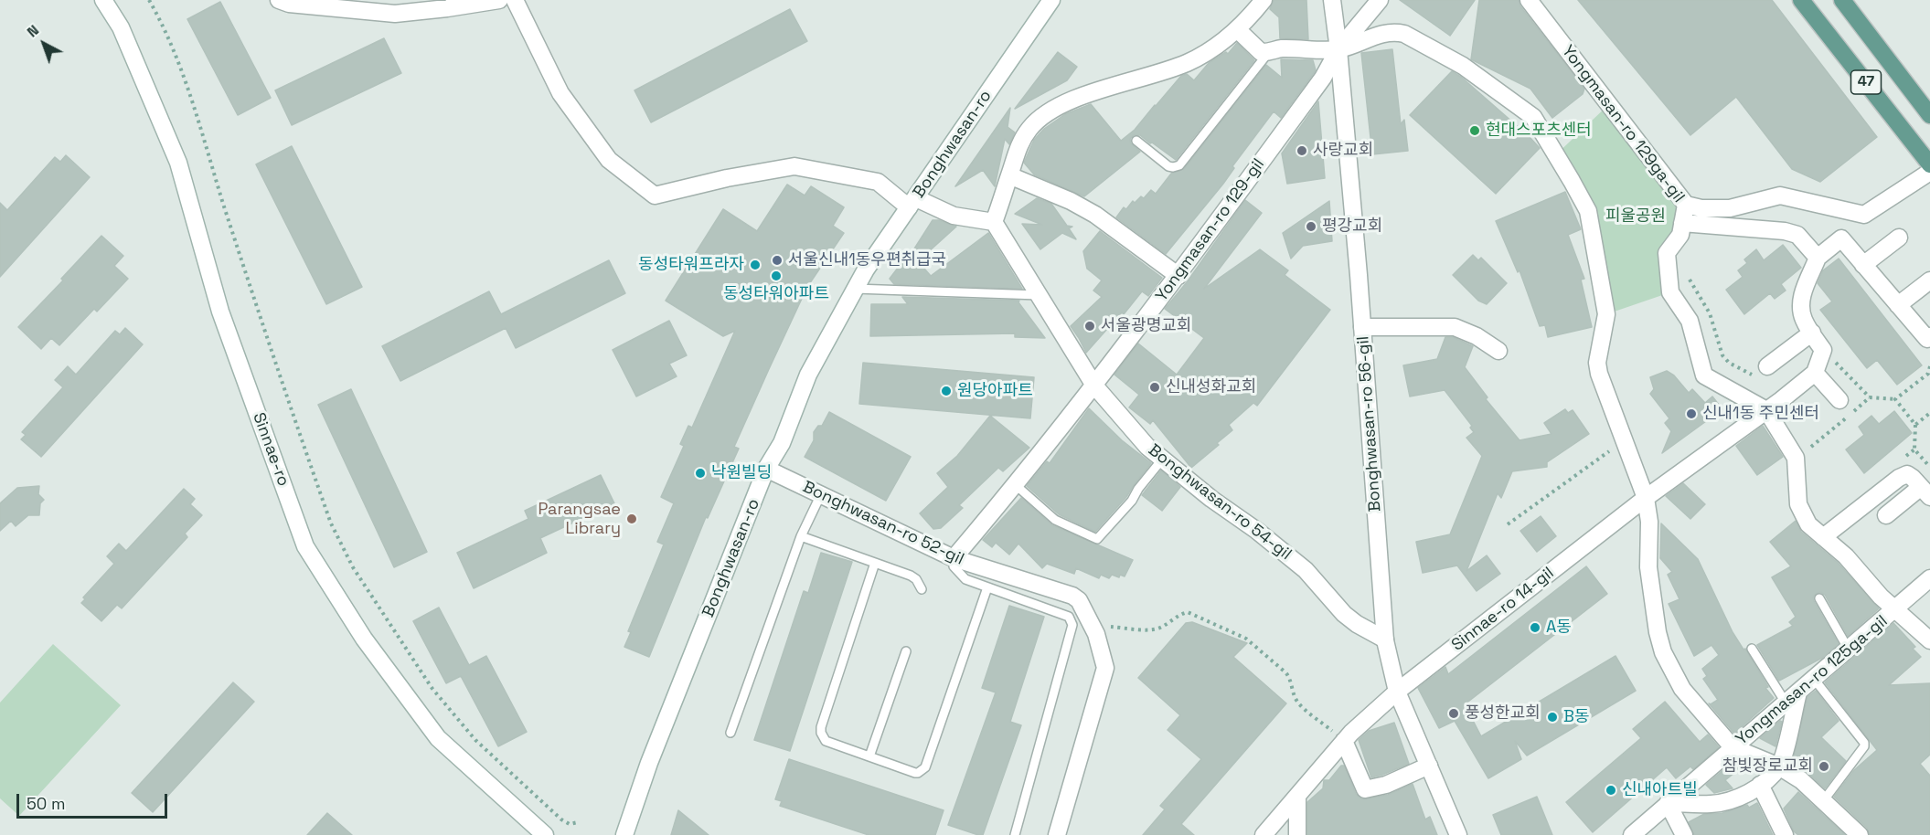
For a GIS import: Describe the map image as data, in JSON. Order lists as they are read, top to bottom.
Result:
{
  "streets": {
    "main road": ["47"],
    "street": [
      "Yongmasan-ro 129ga-gil",
      "Bonghwasan-ro",
      "Yongmasan-ro 129-gil",
      "Bonghwasan-ro 56-gil",
      "Sinnae-ro",
      "Bonghwasan-ro 54-gil",
      "Bonghwasan-ro 52-gil",
      "Sinnae-ro 14-gil",
      "Yongmasan-ro 125ga-gil"
    ]
  },
  "crossings": [
    ["Yongmasan-ro 129ga-gil", "Sinnae-ro 14-gil"],
    ["Yongmasan-ro 129ga-gil", "Yongmasan-ro 125ga-gil"],
    ["Bonghwasan-ro", "Bonghwasan-ro 52-gil"],
    ["Yongmasan-ro 129-gil", "Bonghwasan-ro 56-gil"],
    ["Yongmasan-ro 129-gil", "Bonghwasan-ro 54-gil"],
    ["Yongmasan-ro 129-gil", "Bonghwasan-ro 52-gil"],
    ["Bonghwasan-ro 56-gil", "Bonghwasan-ro 54-gil"],
    ["Bonghwasan-ro 56-gil", "Sinnae-ro 14-gil"]
  ],
  "parks": ["피울공원"],
  "places": [
    "현대스포츠센터",
    "사랑교회",
    "평강교회",
    "서울신내1동우편취급국",
    "동성타워프라자",
    "동성타워아파트",
    "서울광명교회",
    "신내성화교회",
    "원당아파트",
    "신내1동 주민센터",
    "낙원빌딩",
    "Parangsae Library",
    "A동",
    "풍성한교회",
    "B동",
    "참빛장로교회",
    "신내아트빌"
  ],
  "scale_bar": "50 m",
  "north": "top left"
}
